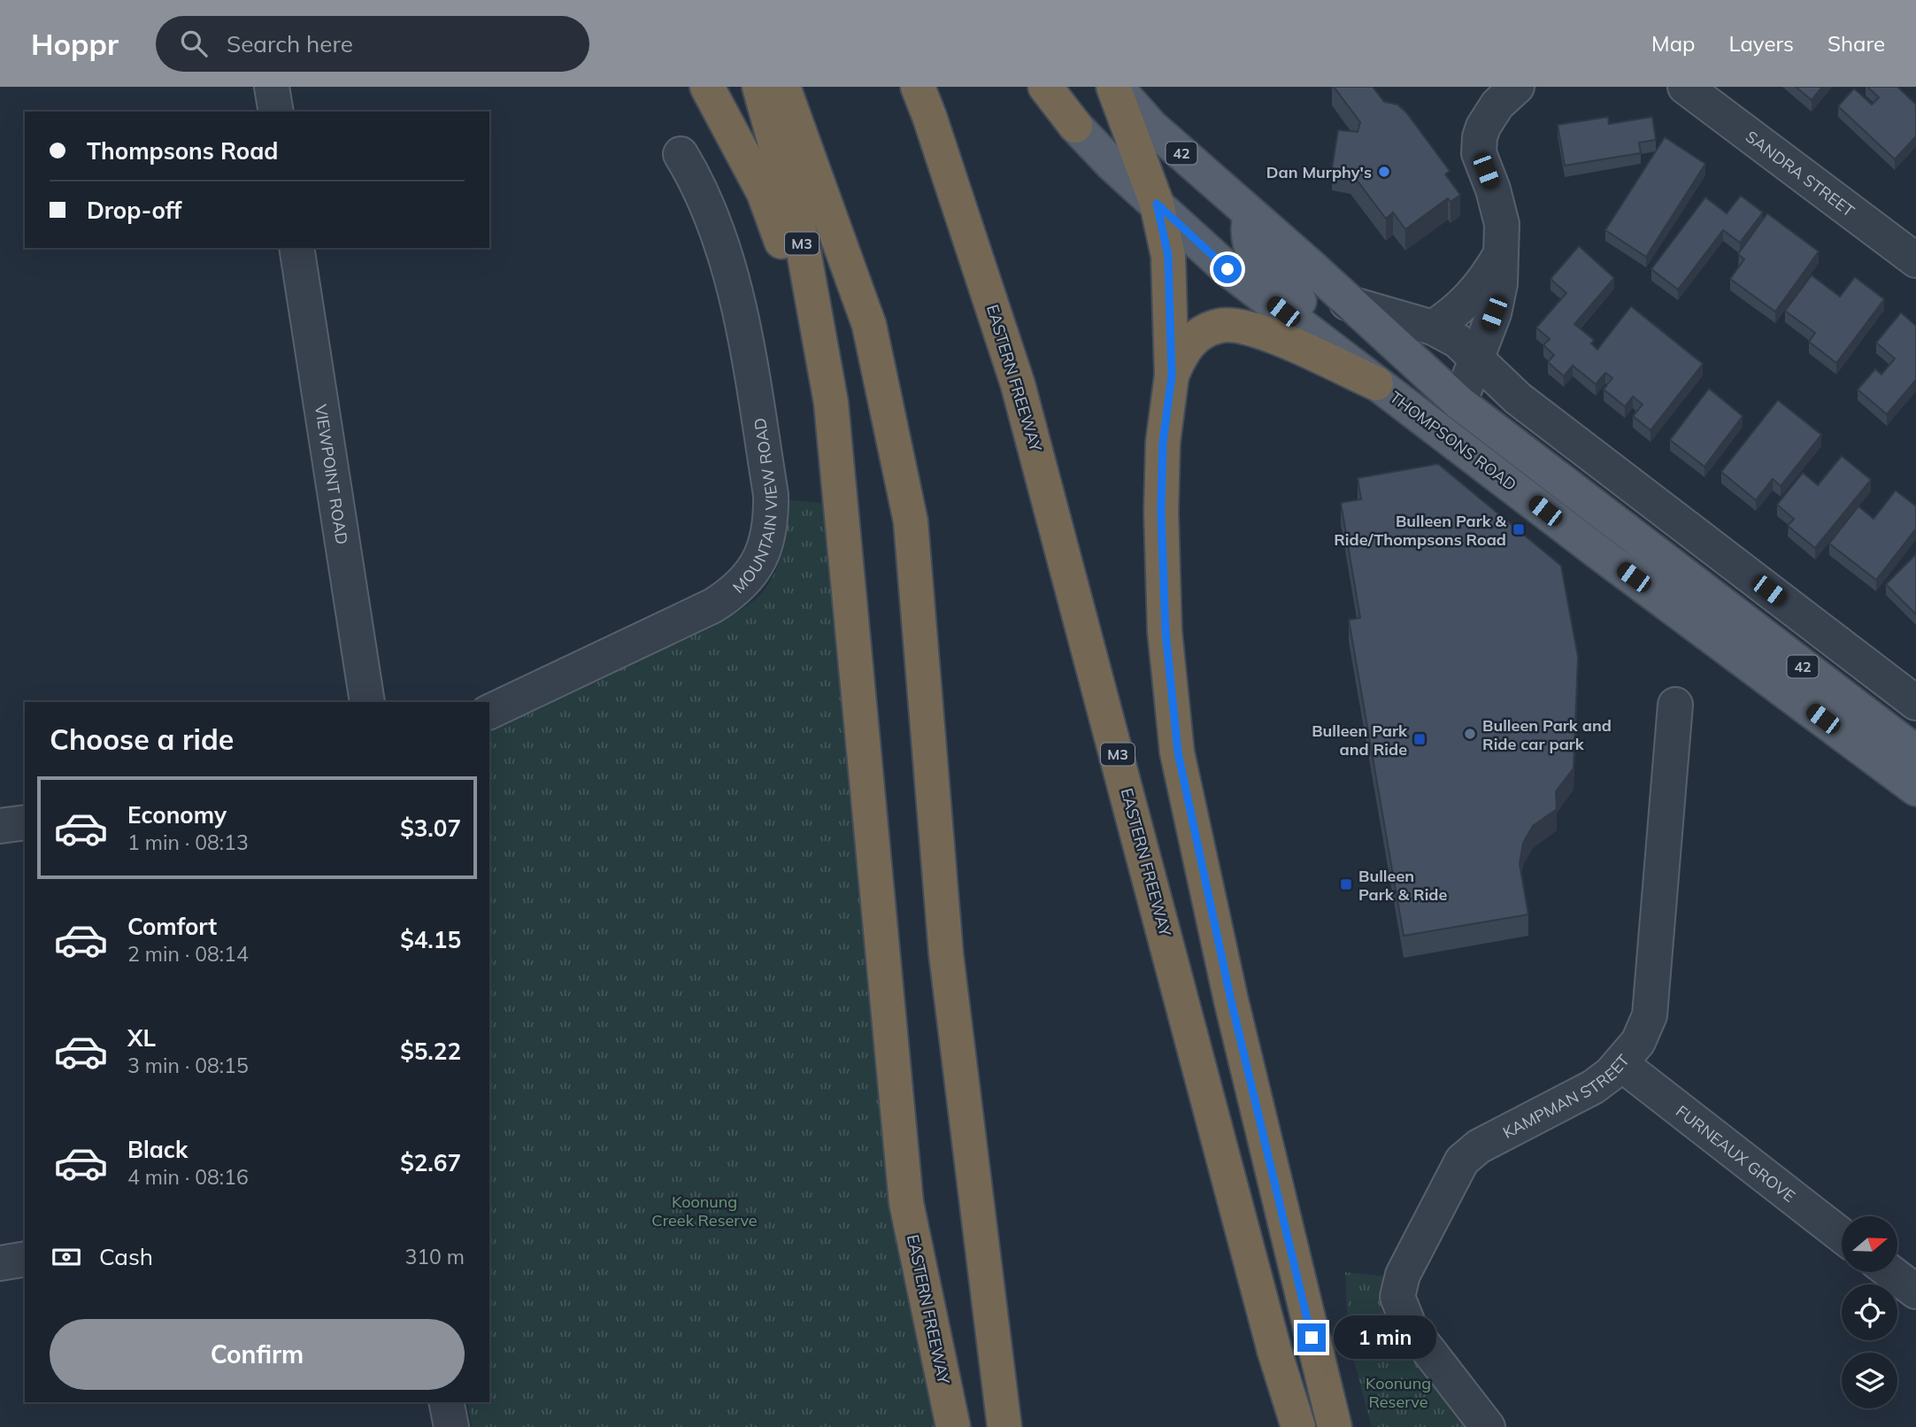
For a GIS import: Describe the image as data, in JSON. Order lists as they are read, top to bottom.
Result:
{
  "streets": {
    "highway": [
      "42",
      "M3",
      "EASTERN FREEWAY",
      "THOMPSONS ROAD"
    ],
    "street": [
      "SANDRA STREET",
      "VIEWPOINT ROAD",
      "MOUNTAIN VIEW ROAD",
      "KAMPMAN STREET",
      "FURNEAUX GROVE"
    ]
  },
  "crossings": [
    ["KAMPMAN STREET", "FURNEAUX GROVE"]
  ],
  "parks": ["Koonung Creek Reserve", "Koonung Reserve"],
  "places": {
    "other": ["Dan Murphy's", "Bulleen Park and Ride car park"],
    "transit": ["Bulleen Park & Ride/Thompsons Road", "Bulleen Park and Ride", "Bulleen Park & Ride"]
  },
  "north": "right",
  "page": {
    "header": "Hoppr",
    "search": "Search here",
    "nav": ["Map", "Layers", "Share"],
    "banner": ["Thompsons Road", "Drop-off"],
    "heading": "Choose a ride",
    "list": [
      {
        "name": "Economy",
        "note": "1 min · 08:13",
        "value": "$3.07"
      },
      {
        "name": "Comfort",
        "note": "2 min · 08:14",
        "value": "$4.15"
      },
      {
        "name": "XL",
        "note": "3 min · 08:15",
        "value": "$5.22"
      },
      {
        "name": "Black",
        "note": "4 min · 08:16",
        "value": "$2.67"
      }
    ],
    "pay": ["Cash", "310 m"],
    "buttons": "Confirm",
    "bubble": "1 min"
  }
}
